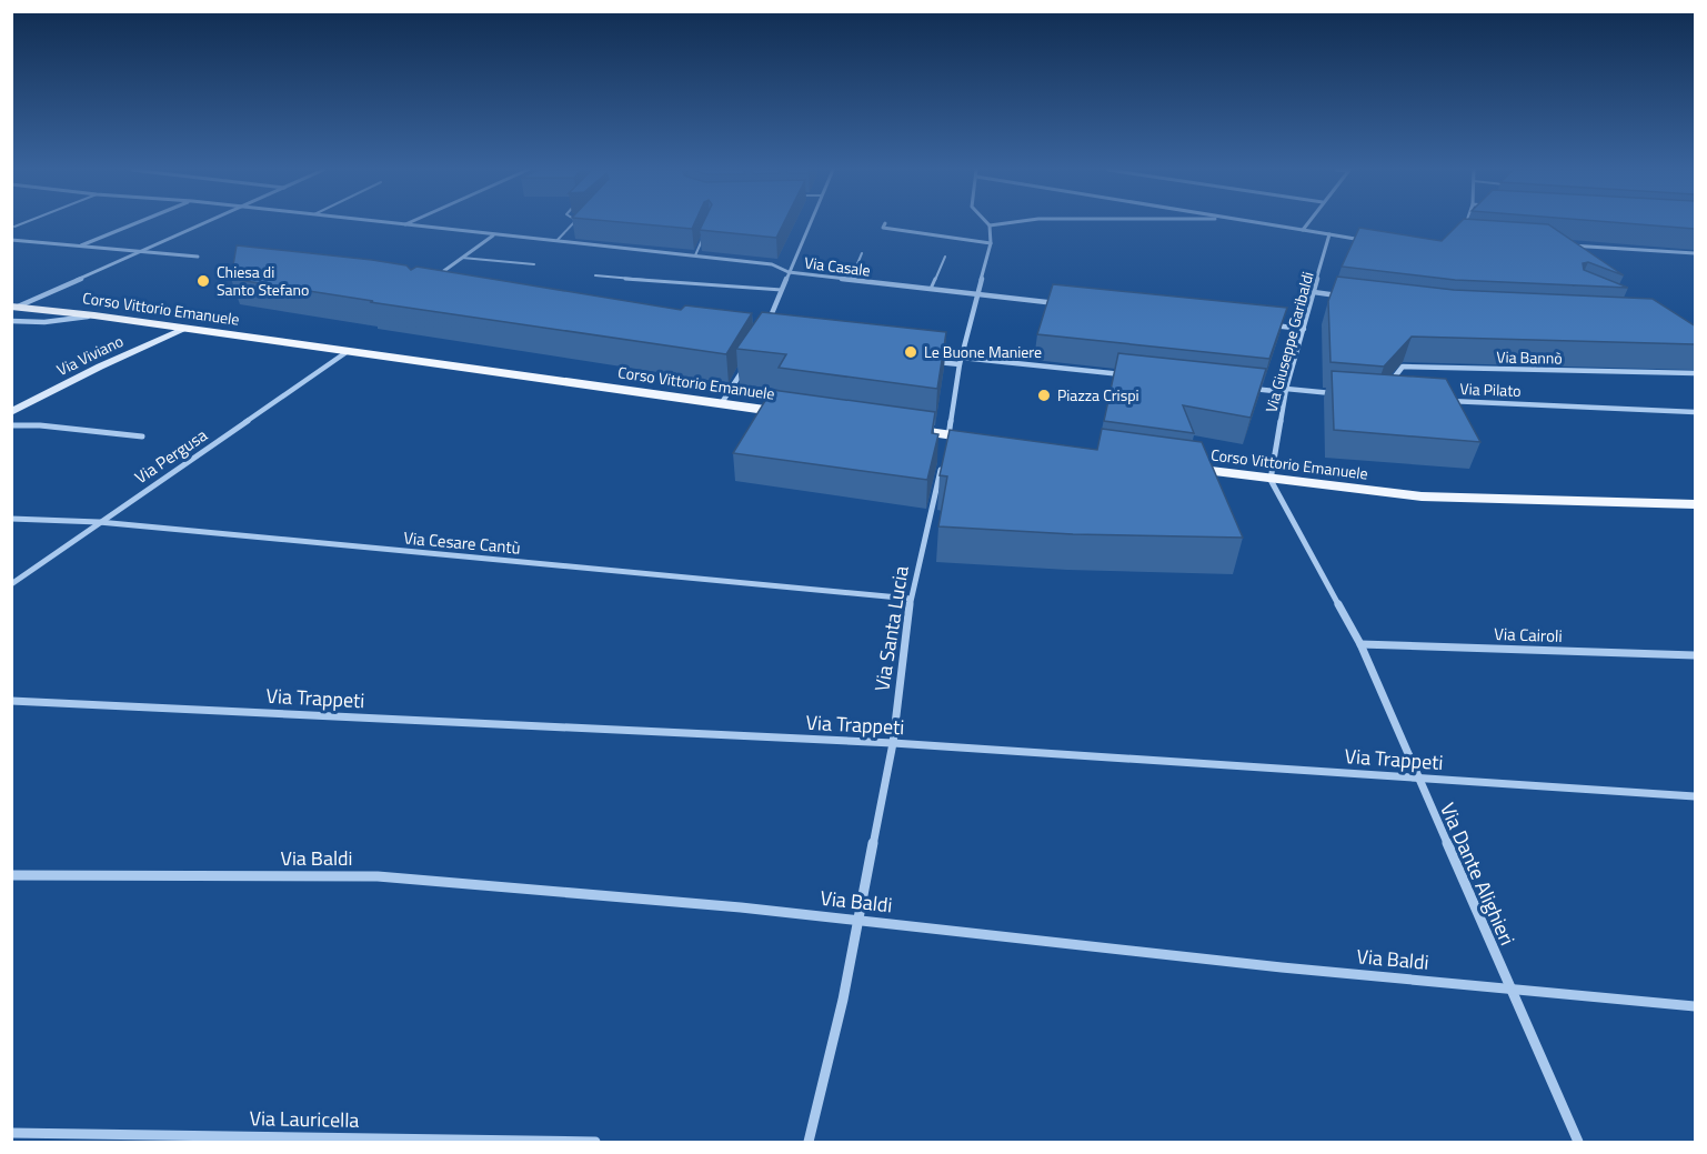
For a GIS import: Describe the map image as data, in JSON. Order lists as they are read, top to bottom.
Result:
{
  "streets": {
    "main road": ["Corso Vittorio Emanuele", "Via Viviano"],
    "street": [
      "Via Casale",
      "Via Giuseppe Garibaldi",
      "Via Bannò",
      "Via Pilato",
      "Via Pergusa",
      "Via Cesare Cantù",
      "Via Santa Lucia",
      "Via Cairoli",
      "Via Trappeti",
      "Via Baldi",
      "Via Dante Alighieri",
      "Via Lauricella"
    ]
  },
  "crossings": [
    ["Corso Vittorio Emanuele", "Via Giuseppe Garibaldi"],
    ["Corso Vittorio Emanuele", "Via Viviano"],
    ["Corso Vittorio Emanuele", "Via Pergusa"],
    ["Corso Vittorio Emanuele", "Via Dante Alighieri"],
    ["Via Giuseppe Garibaldi", "Via Dante Alighieri"],
    ["Via Pergusa", "Via Cesare Cantù"],
    ["Via Cesare Cantù", "Via Santa Lucia"],
    ["Via Santa Lucia", "Via Trappeti"],
    ["Via Santa Lucia", "Via Baldi"],
    ["Via Cairoli", "Via Dante Alighieri"],
    ["Via Trappeti", "Via Dante Alighieri"],
    ["Via Baldi", "Via Dante Alighieri"]
  ],
  "places": ["Chiesa di Santo Stefano", "Le Buone Maniere", "Piazza Crispi"]
}
